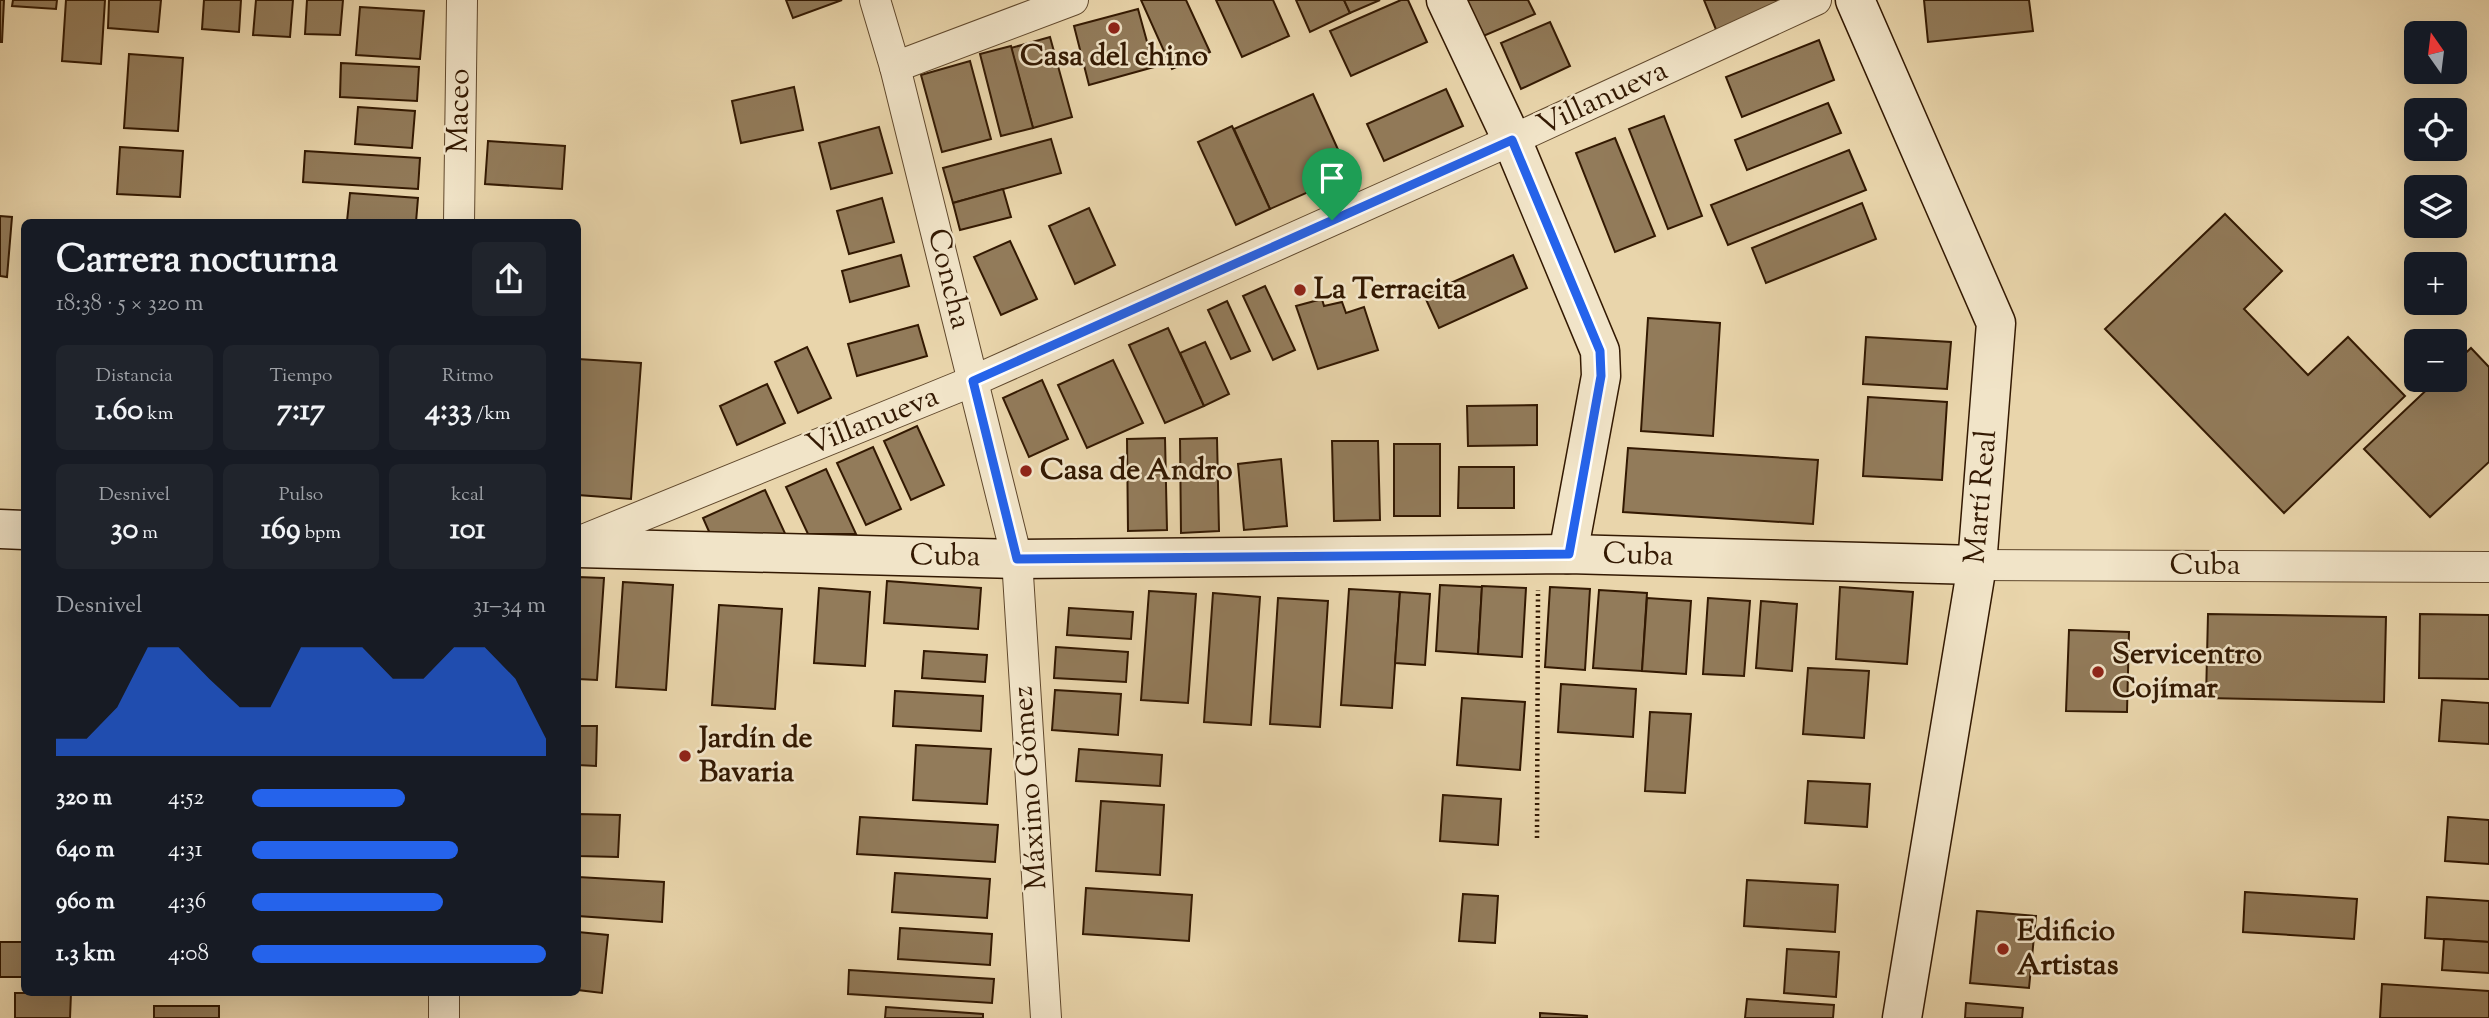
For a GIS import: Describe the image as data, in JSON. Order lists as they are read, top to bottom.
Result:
{
  "streets": {
    "main road": ["Martí Real", "Cuba"],
    "street": [
      "Villanueva",
      "Maceo",
      "Concha",
      "Máximo Gómez"
    ]
  },
  "crossings": [
    ["Villanueva", "Concha"],
    ["Concha", "Cuba"],
    ["Concha", "Máximo Gómez"],
    ["Martí Real", "Cuba"],
    ["Cuba", "Máximo Gómez"]
  ],
  "places": [
    "Casa del chino",
    "La Terracita",
    "Casa de Andro",
    "Servicentro Cojímar",
    "Jardín de Bavaria",
    "Edificio Artistas"
  ],
  "north": "top",
  "page": {
    "map_buttons": ["+", "−"],
    "heading": ["Carrera nocturna", "18:38 · 5 × 320 m"],
    "stats": [
      ["Distancia", "1.60 km"],
      ["Tiempo", "7:17"],
      ["Ritmo", "4:33 /km"],
      ["Desnivel", "30 m"],
      ["Pulso", "169 bpm"],
      ["kcal", "101"]
    ],
    "chart": ["Desnivel", "31–34 m"],
    "list": [
      {
        "name": "320 m",
        "note": "4:52"
      },
      {
        "name": "640 m",
        "note": "4:31"
      },
      {
        "name": "960 m",
        "note": "4:36"
      },
      {
        "name": "1.3 km",
        "note": "4:08"
      }
    ]
  }
}
